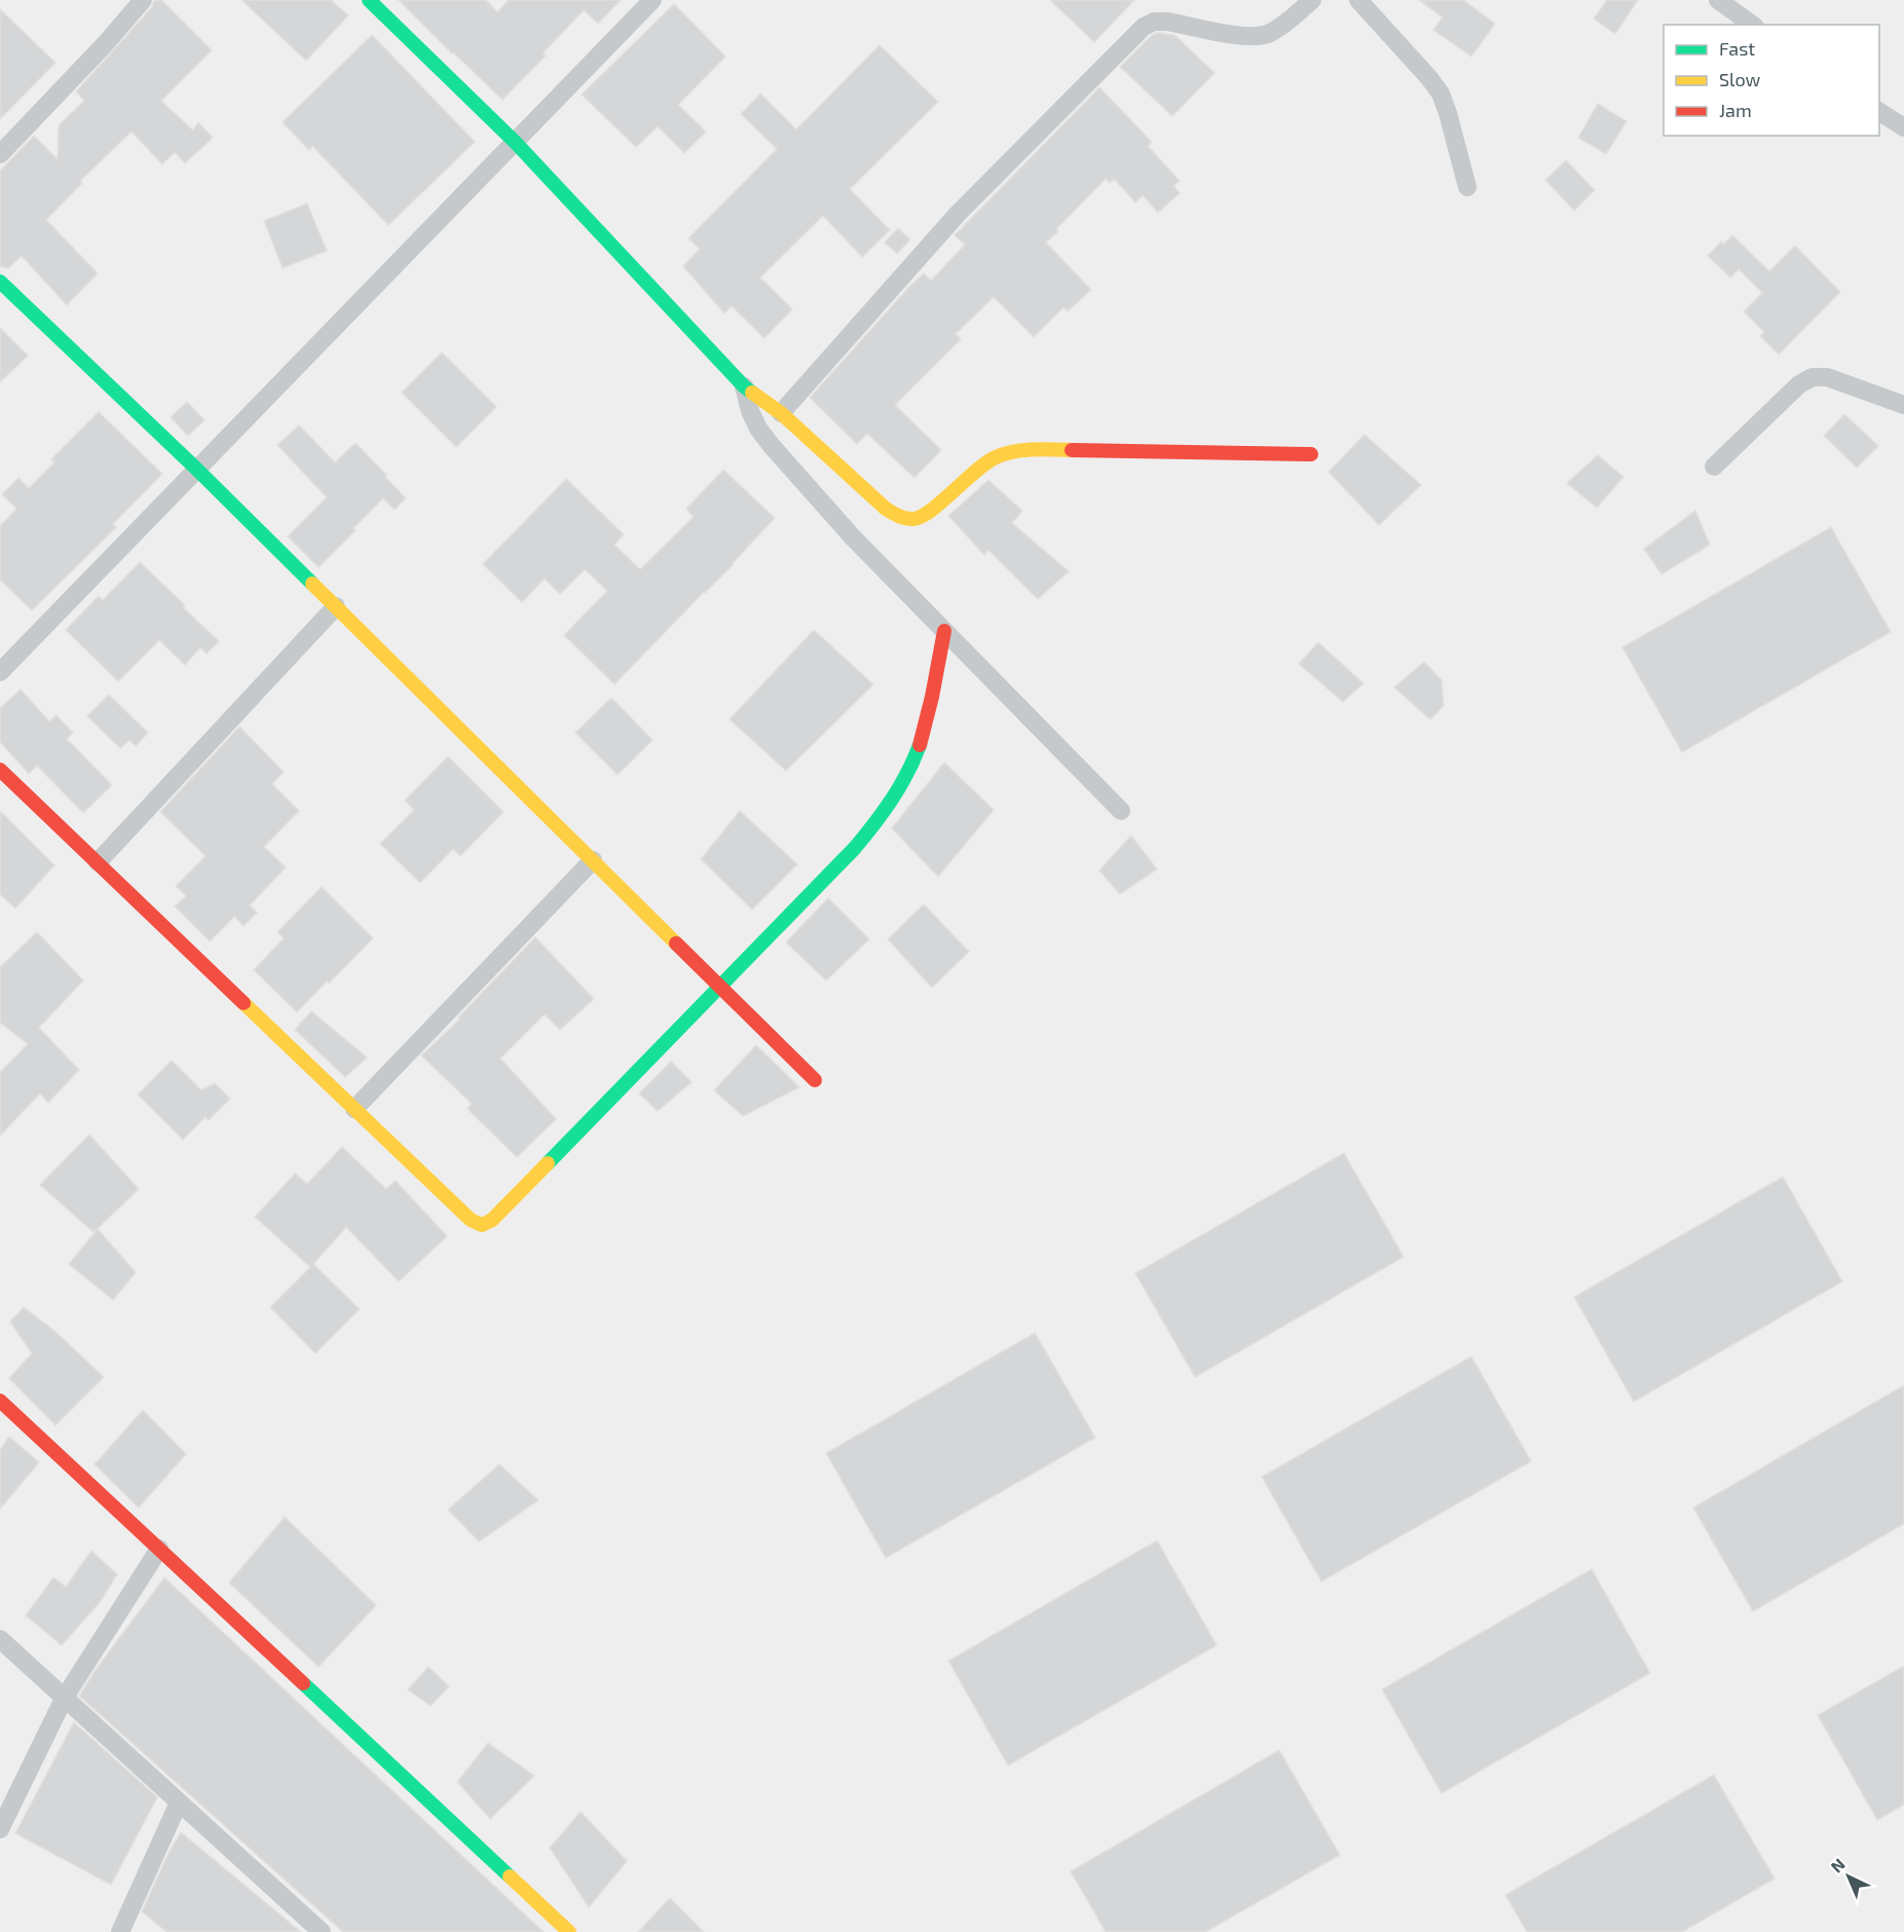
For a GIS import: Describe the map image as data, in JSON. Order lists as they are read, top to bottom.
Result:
{
  "legend": ["Fast", "Slow", "Jam"],
  "north": "top left"
}
